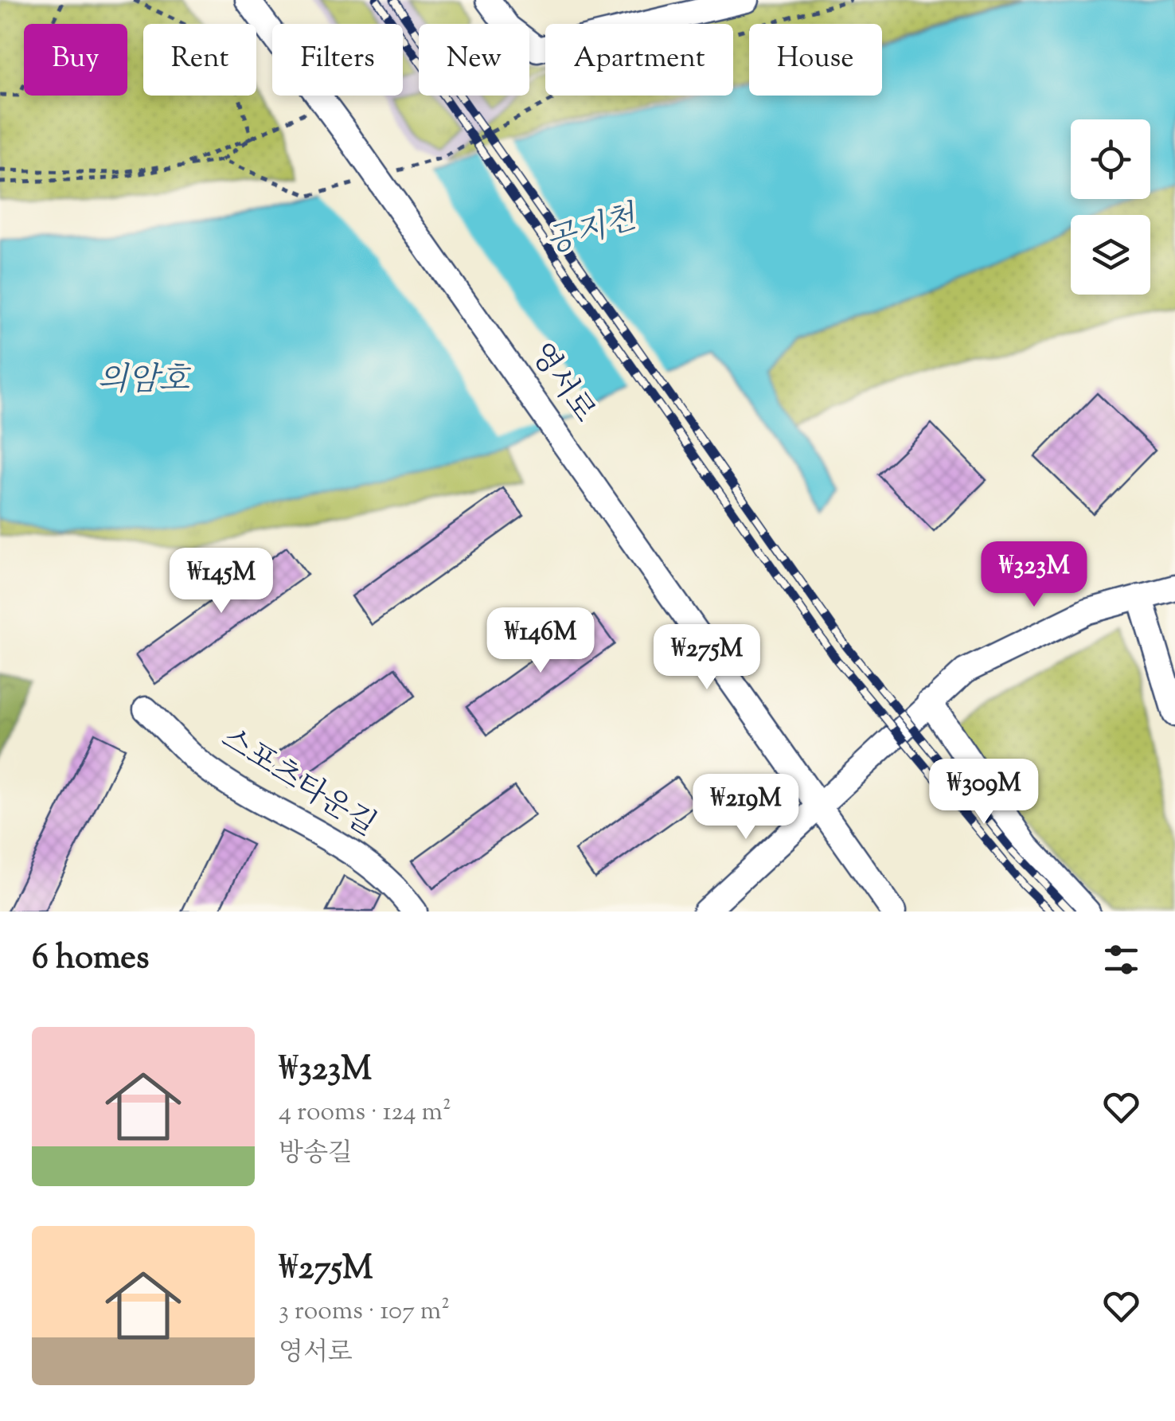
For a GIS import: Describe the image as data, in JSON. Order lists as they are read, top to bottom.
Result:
{
  "streets": {
    "street": ["영서로", "스포츠타운길"]
  },
  "water": ["공지천", "의암호"],
  "page": {
    "chip": [
      "Buy",
      "Rent",
      "Filters",
      "New",
      "Apartment",
      "House"
    ],
    "price": [
      "₩323M",
      "₩145M",
      "₩146M",
      "₩275M",
      "₩309M",
      "₩219M"
    ],
    "heading": "6 homes",
    "list": [
      {
        "name": "₩323M",
        "note": "4 rooms · 124 m² · 방송길"
      },
      {
        "name": "₩275M",
        "note": "3 rooms · 107 m² · 영서로"
      }
    ]
  }
}
